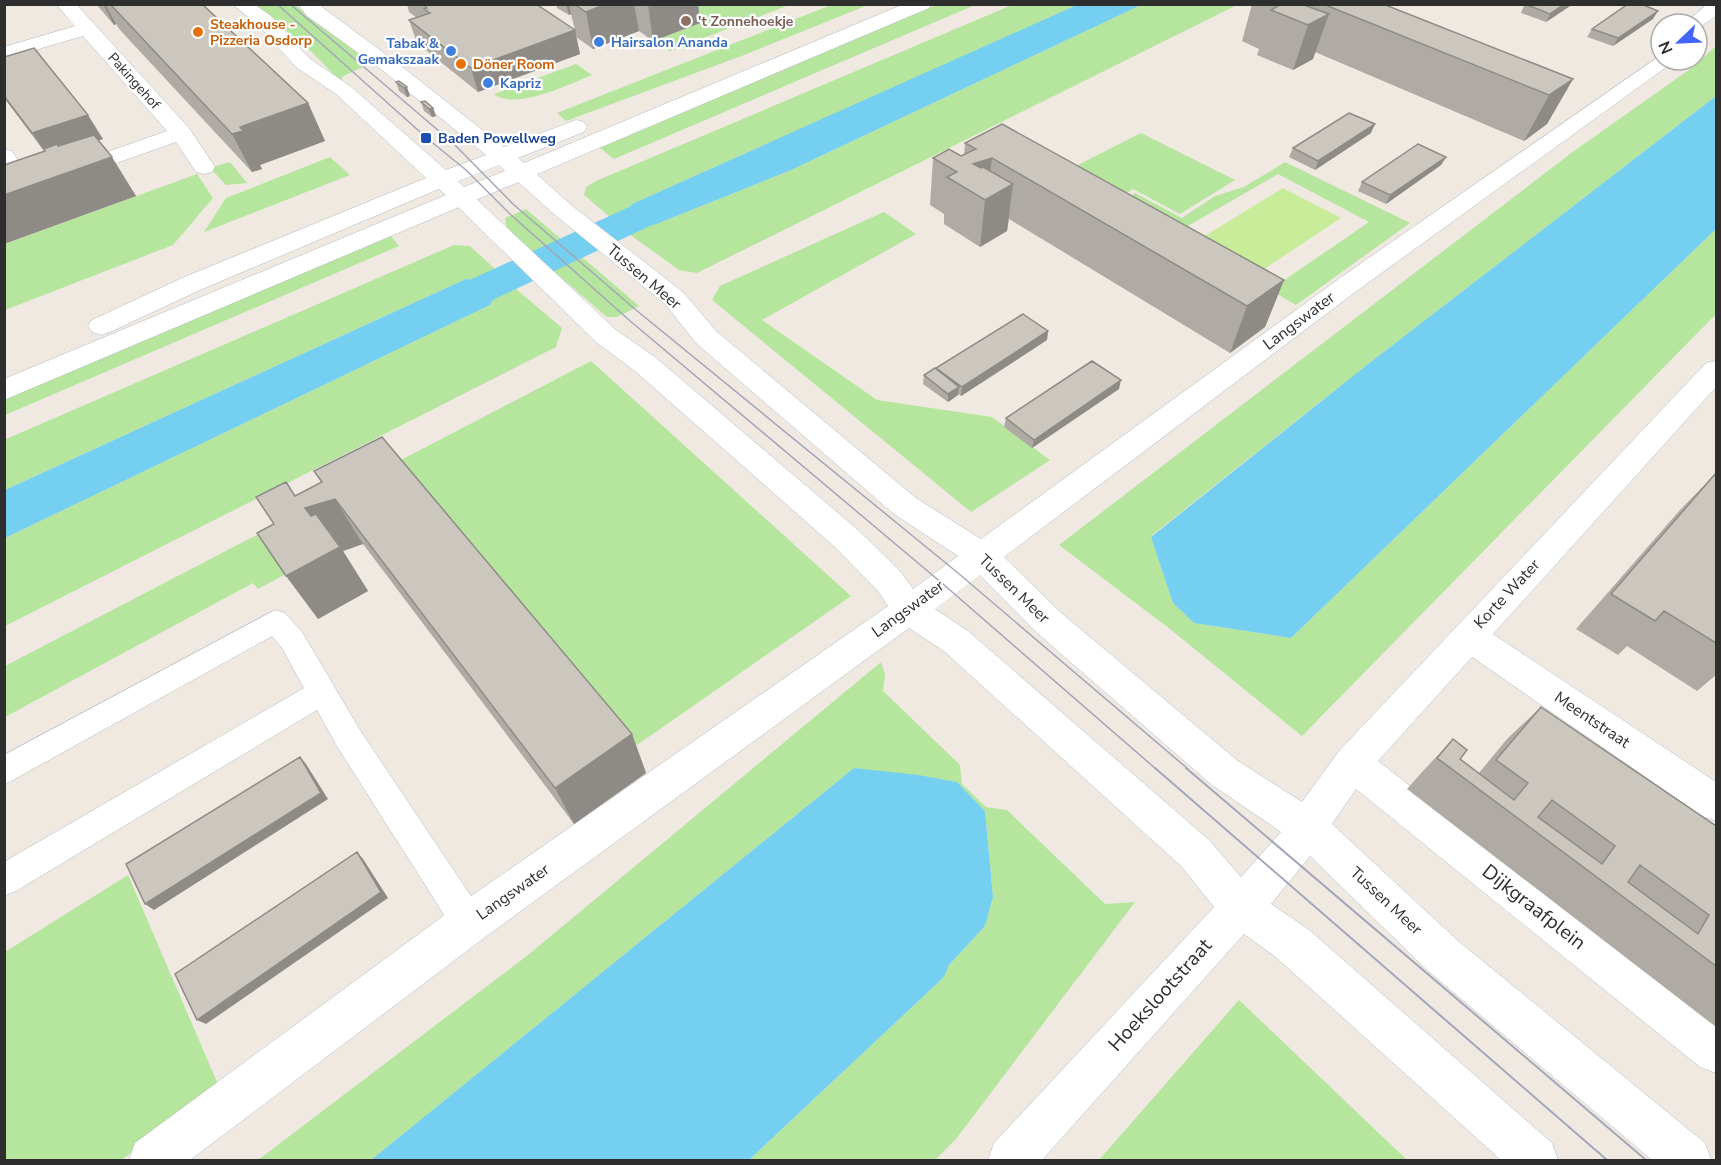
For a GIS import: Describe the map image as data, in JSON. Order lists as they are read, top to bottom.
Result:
{
  "streets": {
    "street": [
      "Pakingehof",
      "Tussen Meer",
      "Langswater",
      "Korte Water",
      "Meentstraat",
      "Dijkgraafplein",
      "Hoekslootstraat"
    ]
  },
  "crossings": [
    ["Tussen Meer", "Langswater"],
    ["Tussen Meer", "Korte Water"],
    ["Tussen Meer", "Hoekslootstraat"],
    ["Korte Water", "Meentstraat"],
    ["Korte Water", "Dijkgraafplein"],
    ["Korte Water", "Hoekslootstraat"]
  ],
  "places": {
    "other": [
      "'t Zonnehoekje",
      "Steakhouse - Pizzeria Osdorp",
      "Hairsalon Ananda",
      "Tabak & Gemakszaak",
      "Döner Room",
      "Kapriz"
    ],
    "transit": ["Baden Powellweg"]
  },
  "north": "bottom left"
}
